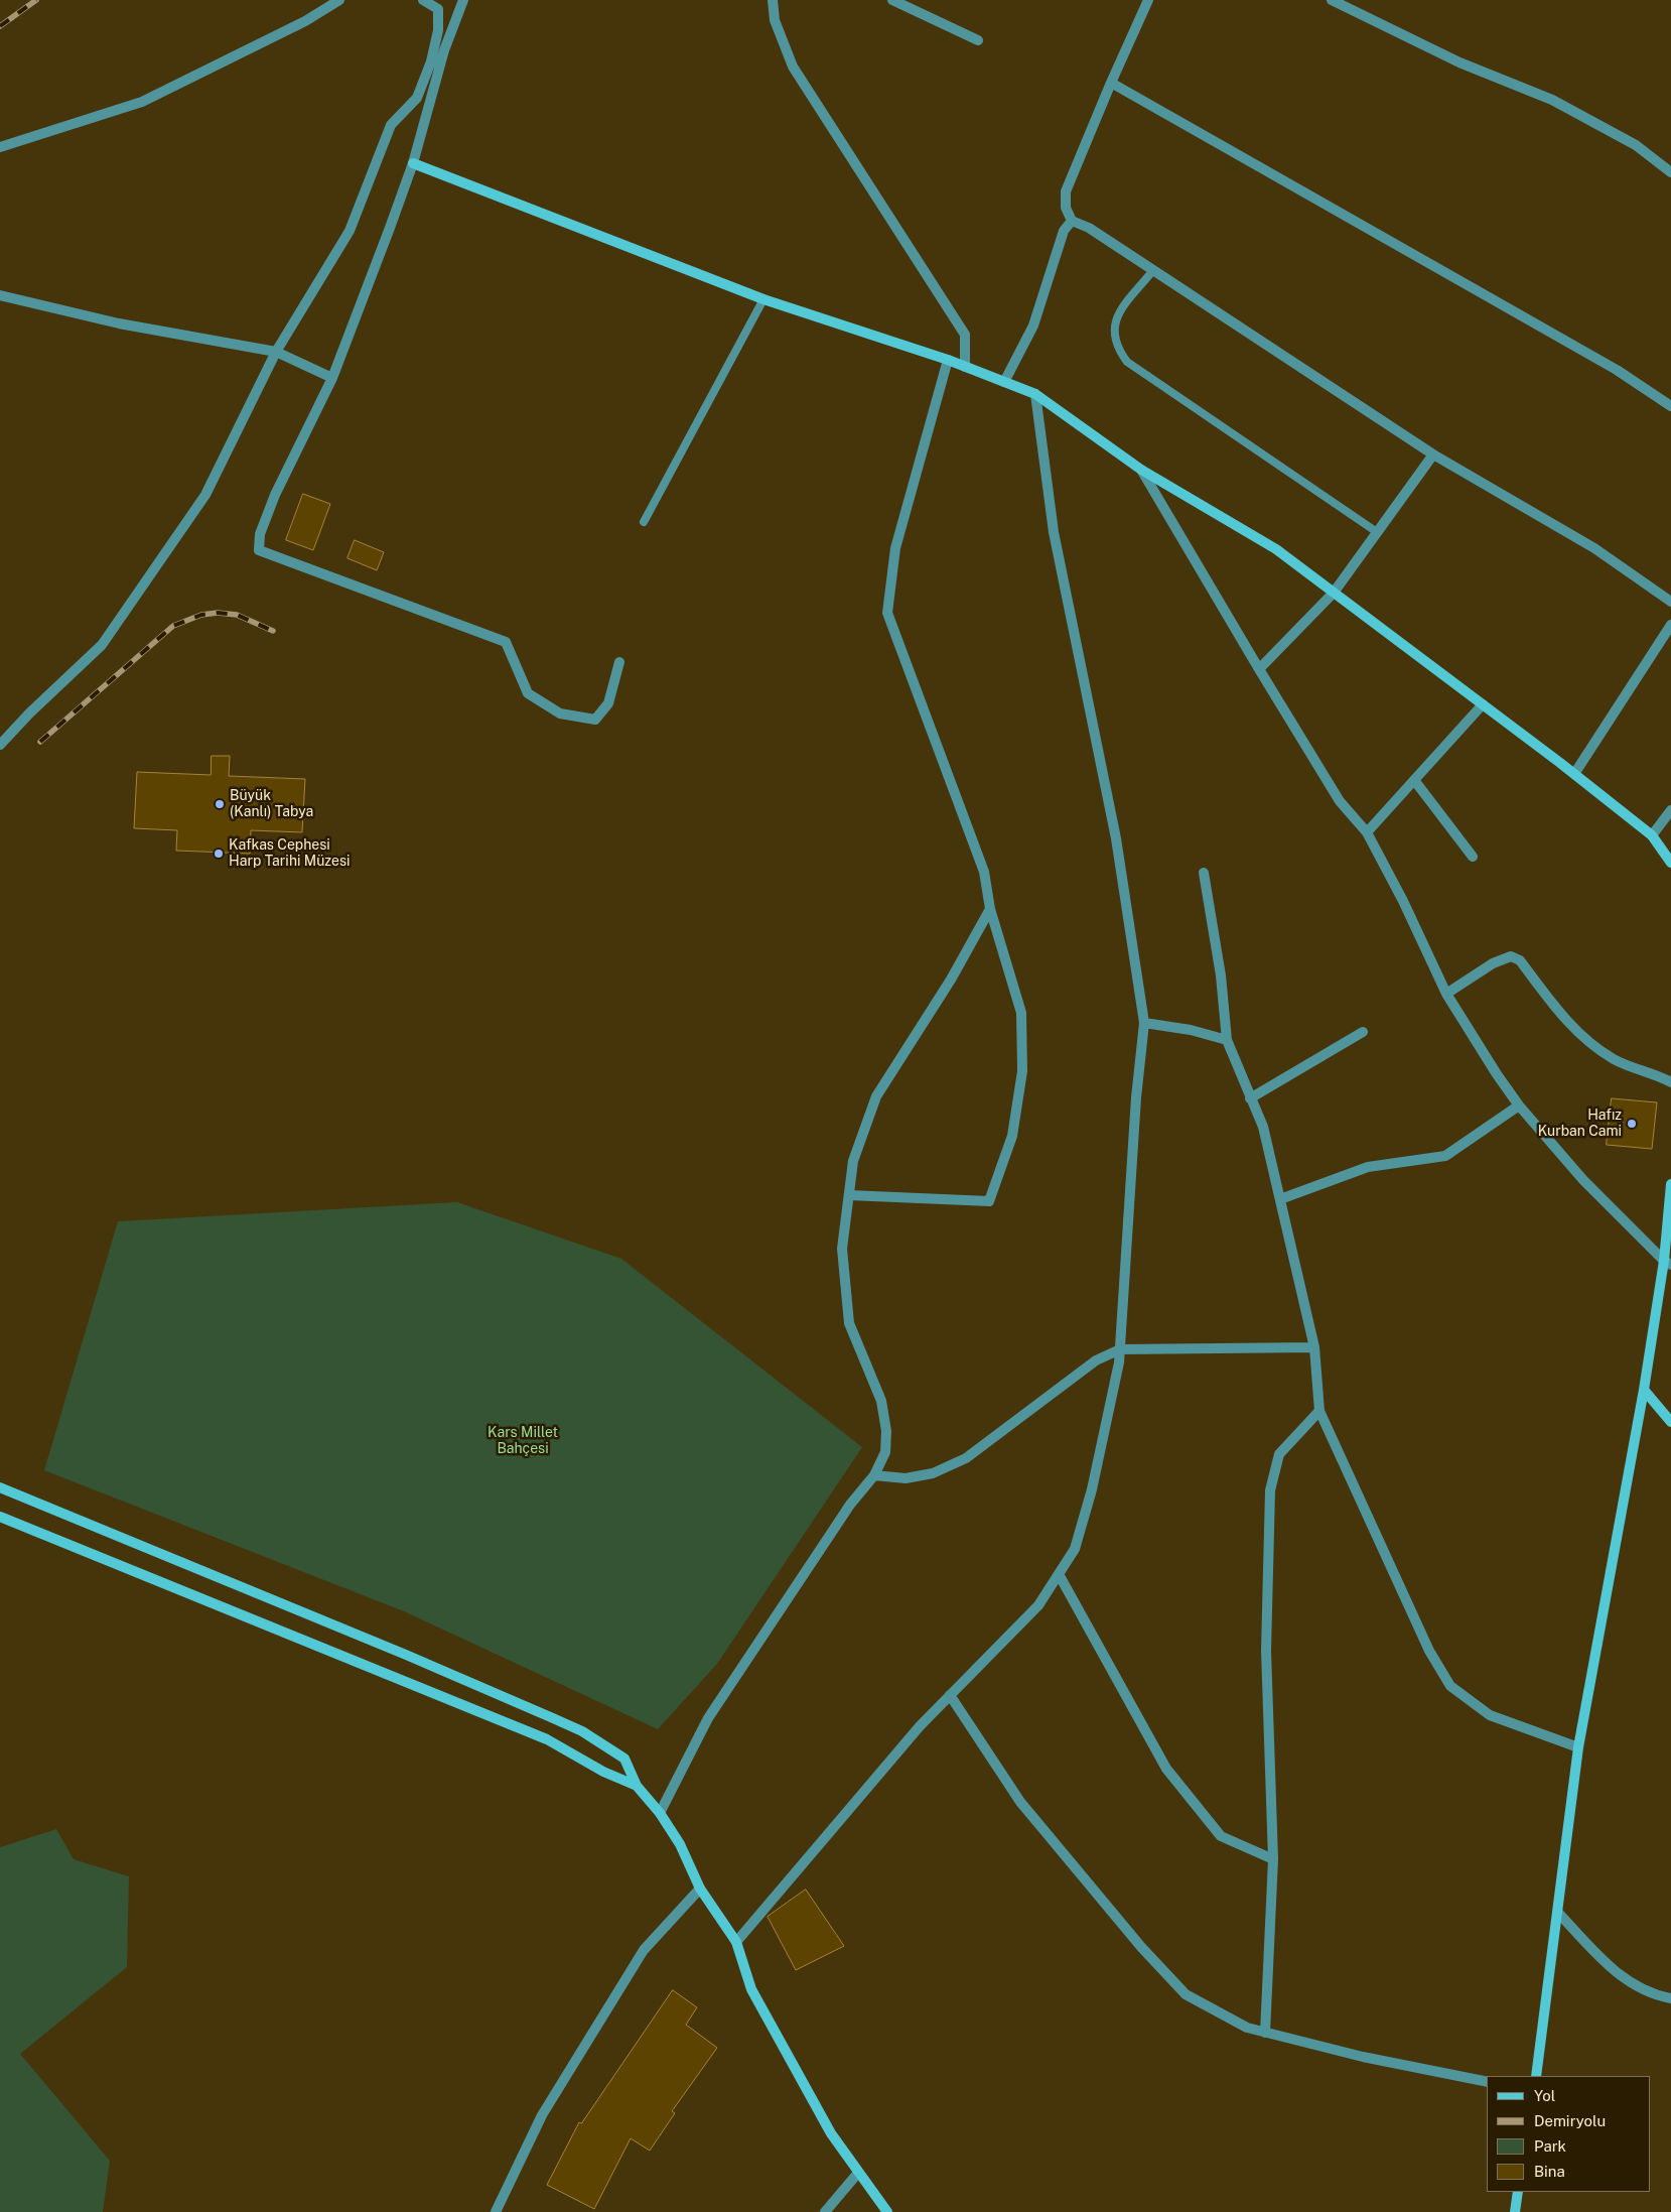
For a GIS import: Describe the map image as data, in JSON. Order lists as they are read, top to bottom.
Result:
{
  "parks": ["Kars Millet Bahçesi"],
  "places": ["Büyük (Kanlı) Tabya", "Kafkas Cephesi Harp Tarihi Müzesi", "Hafız Kurban Cami"],
  "legend": [
    "Yol",
    "Demiryolu",
    "Park",
    "Bina"
  ]
}
